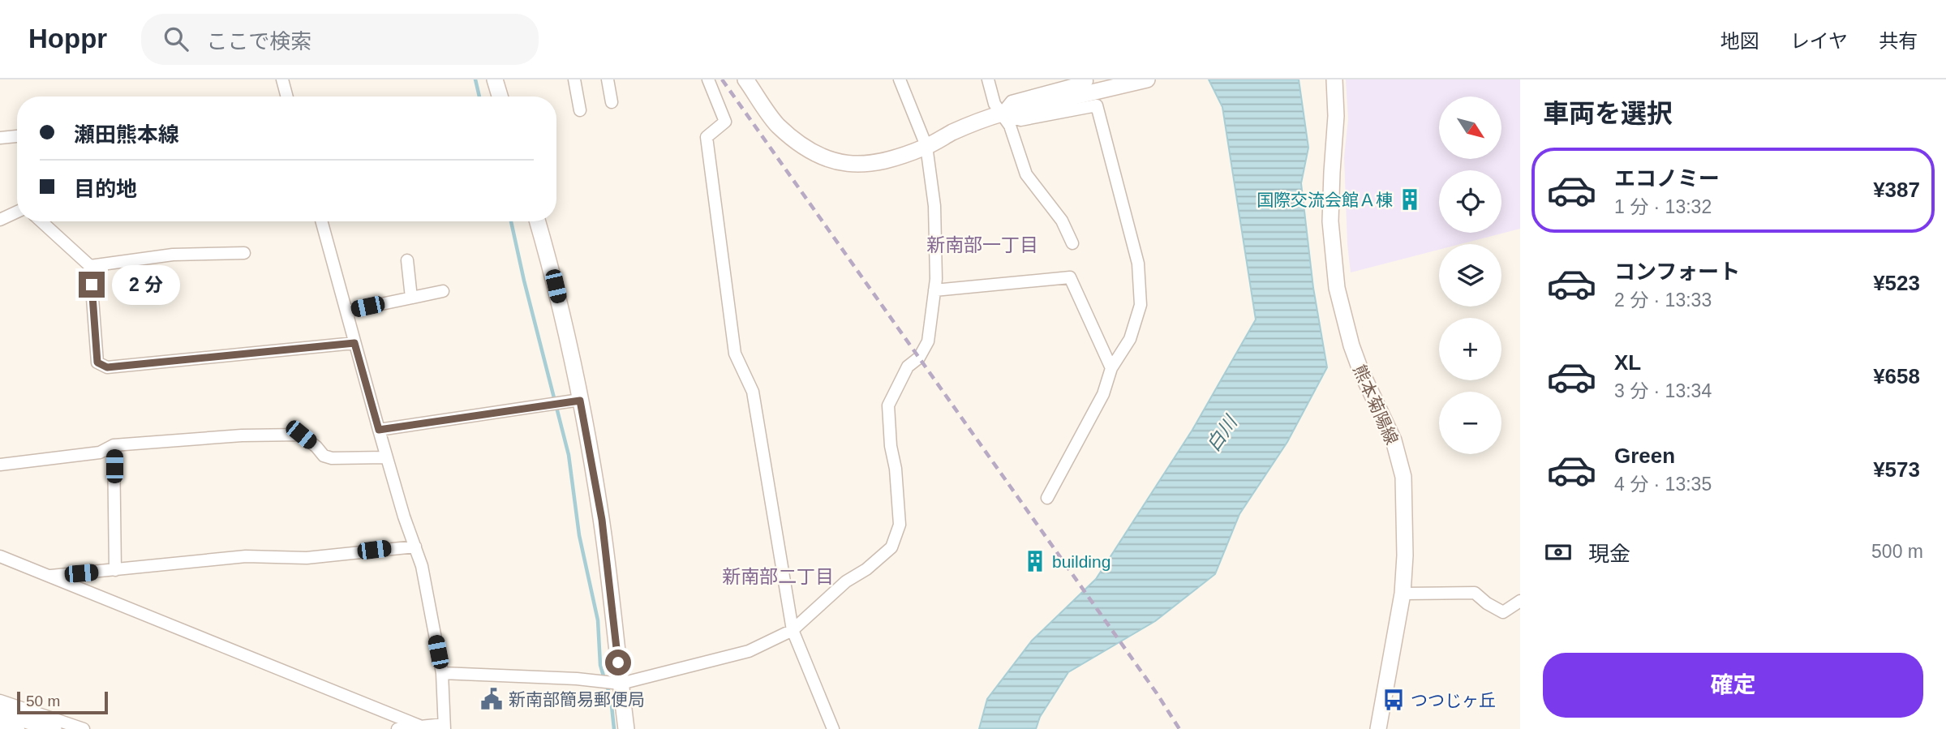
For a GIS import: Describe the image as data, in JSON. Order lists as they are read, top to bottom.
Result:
{
  "streets": {
    "main road": ["熊本菊陽線"]
  },
  "districts": ["新南部一丁目", "新南部二丁目"],
  "water": ["白川"],
  "places": {
    "building": ["国際交流会館Ａ棟", "building"],
    "public building": ["新南部簡易郵便局"],
    "bus stop": ["つつじヶ丘"]
  },
  "scale_bar": "50 m",
  "north": "bottom right",
  "page": {
    "header": "Hoppr",
    "search": "ここで検索",
    "nav": ["地図", "レイヤ", "共有"],
    "heading": "車両を選択",
    "map_buttons": ["+", "−"],
    "banner": ["瀬田熊本線", "目的地"],
    "list": [
      {
        "name": "エコノミー",
        "note": "1 分 · 13:32",
        "value": "¥387"
      },
      {
        "name": "コンフォート",
        "note": "2 分 · 13:33",
        "value": "¥523"
      },
      {
        "name": "XL",
        "note": "3 分 · 13:34",
        "value": "¥658"
      },
      {
        "name": "Green",
        "note": "4 分 · 13:35",
        "value": "¥573"
      }
    ],
    "bubble": "2 分",
    "pay": ["現金", "500 m"],
    "buttons": "確定",
    "scale": "50 m"
  }
}
